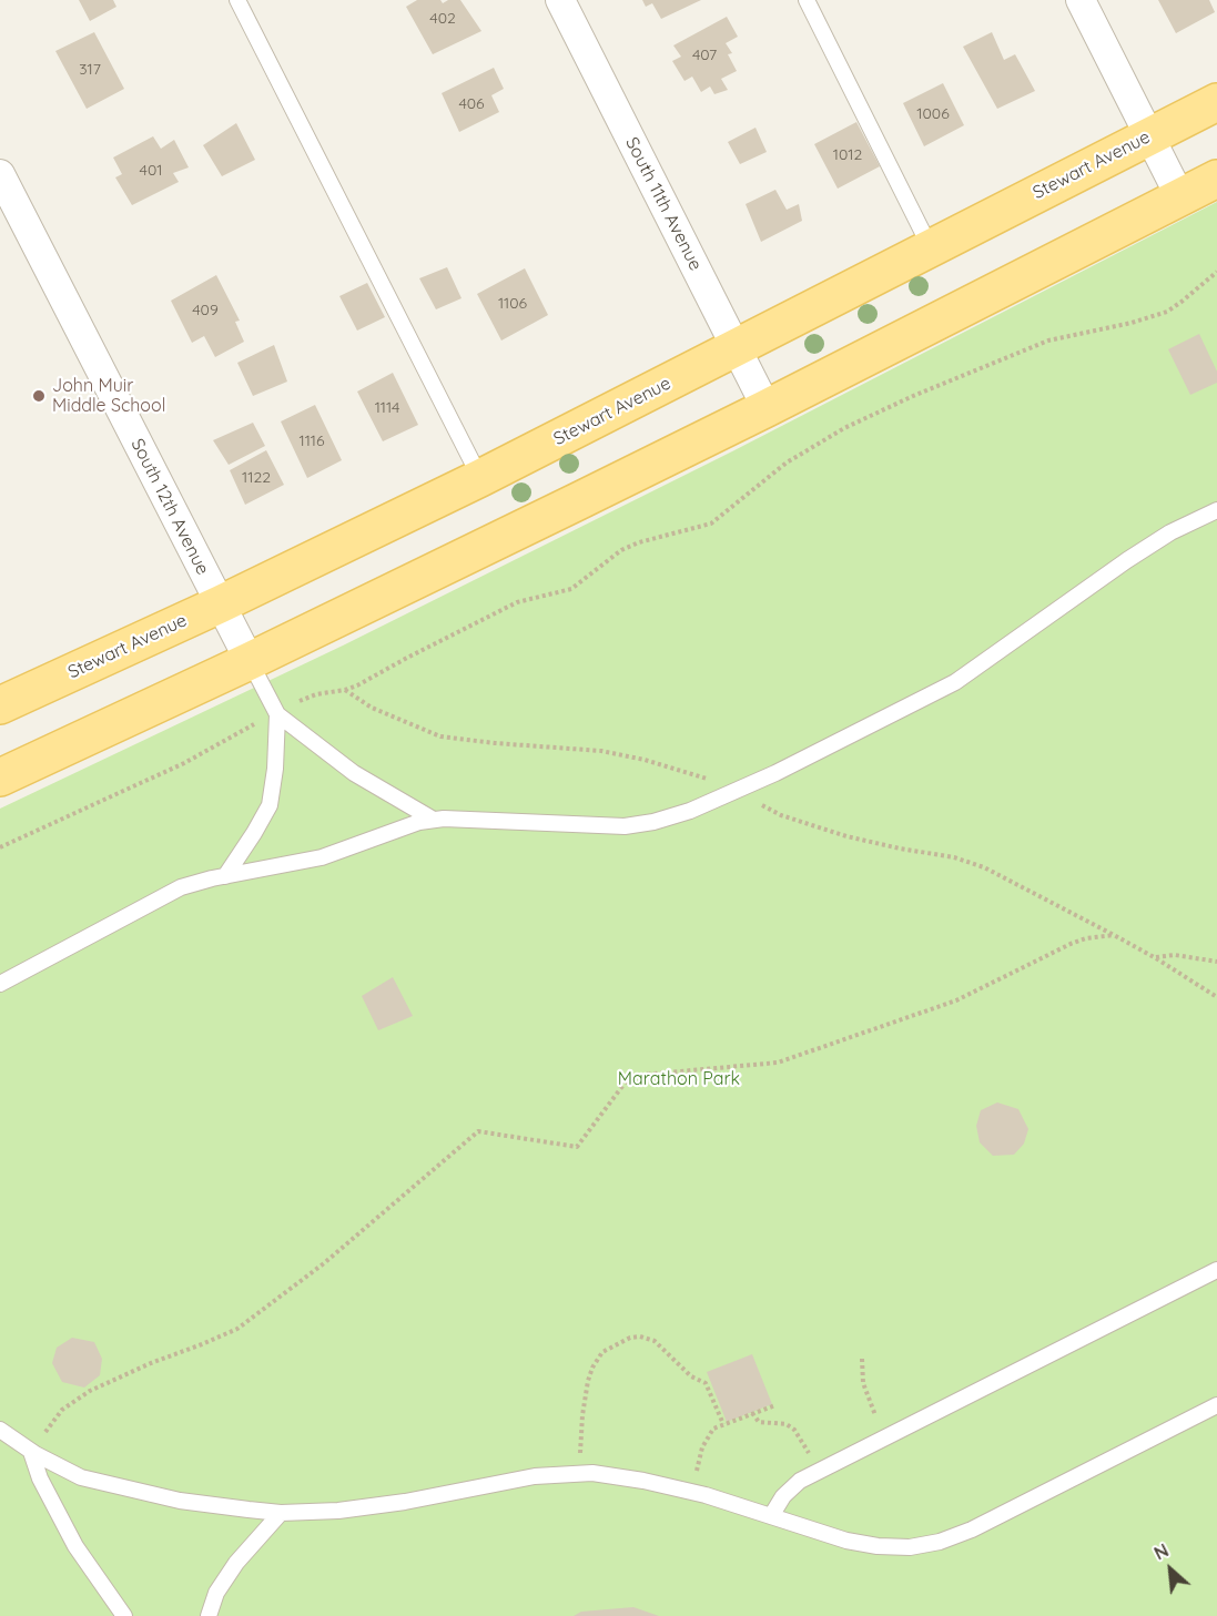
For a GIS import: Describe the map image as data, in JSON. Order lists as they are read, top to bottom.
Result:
{
  "streets": {
    "main road": ["Stewart Avenue"],
    "street": ["South 11th Avenue", "South 12th Avenue"]
  },
  "crossings": [
    ["Stewart Avenue", "South 11th Avenue"],
    ["Stewart Avenue", "South 12th Avenue"]
  ],
  "parks": ["Marathon Park"],
  "places": ["John Muir Middle School"],
  "house_numbers": [
    "402",
    "407",
    "317",
    "406",
    "1006",
    "1012",
    "401",
    "1106",
    "409",
    "1114",
    "1116",
    "1122"
  ],
  "north": "top left"
}
